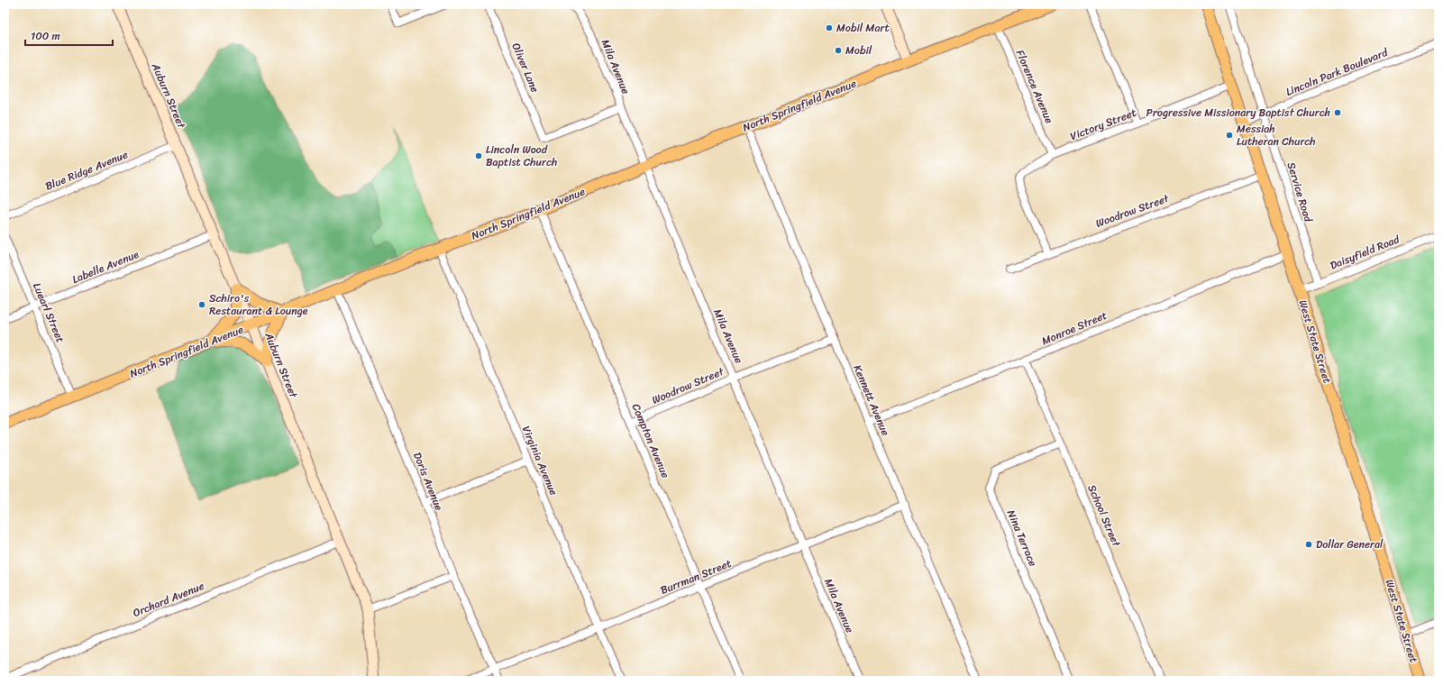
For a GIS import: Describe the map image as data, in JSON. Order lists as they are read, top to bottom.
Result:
{
  "streets": {
    "main road": ["Auburn Street", "North Springfield Avenue", "West State Street"],
    "street": [
      "Mila Avenue",
      "Oliver Lane",
      "Lincoln Park Boulevard",
      "Florence Avenue",
      "Victory Street",
      "Blue Ridge Avenue",
      "Service Road",
      "Woodrow Street",
      "Daisyfield Road",
      "Labelle Avenue",
      "Luearl Street",
      "Monroe Street",
      "Kennett Avenue",
      "Compton Avenue",
      "Virginia Avenue",
      "Doris Avenue",
      "School Street",
      "Nina Terrace",
      "Burrman Street",
      "Orchard Avenue"
    ]
  },
  "crossings": [
    ["Mila Avenue", "Oliver Lane"],
    ["Mila Avenue", "North Springfield Avenue"],
    ["Mila Avenue", "Woodrow Street"],
    ["Mila Avenue", "Burrman Street"],
    ["Lincoln Park Boulevard", "Service Road"],
    ["Lincoln Park Boulevard", "West State Street"],
    ["Florence Avenue", "North Springfield Avenue"],
    ["Florence Avenue", "Victory Street"],
    ["Auburn Street", "North Springfield Avenue"],
    ["Auburn Street", "Blue Ridge Avenue"],
    ["Auburn Street", "Labelle Avenue"],
    ["Auburn Street", "Orchard Avenue"],
    ["North Springfield Avenue", "Luearl Street"],
    ["North Springfield Avenue", "Kennett Avenue"],
    ["North Springfield Avenue", "Compton Avenue"],
    ["North Springfield Avenue", "Virginia Avenue"],
    ["North Springfield Avenue", "Doris Avenue"],
    ["Victory Street", "Woodrow Street"],
    ["Victory Street", "West State Street"],
    ["Service Road", "Daisyfield Road"],
    ["Woodrow Street", "West State Street"],
    ["Woodrow Street", "Kennett Avenue"],
    ["Woodrow Street", "Compton Avenue"],
    ["Daisyfield Road", "West State Street"],
    ["Labelle Avenue", "Luearl Street"],
    ["Monroe Street", "West State Street"],
    ["Monroe Street", "Kennett Avenue"],
    ["Monroe Street", "School Street"],
    ["Kennett Avenue", "Burrman Street"],
    ["Compton Avenue", "Burrman Street"],
    ["Virginia Avenue", "Burrman Street"],
    ["Doris Avenue", "Burrman Street"],
    ["School Street", "Nina Terrace"]
  ],
  "places": [
    "Mobil Mart",
    "Mobil",
    "Progressive Missionary Baptist Church",
    "Messiah Lutheran Church",
    "Lincoln Wood Baptist Church",
    "Schiro's Restaurant & Lounge",
    "Dollar General"
  ],
  "scale_bar": "100 m"
}
